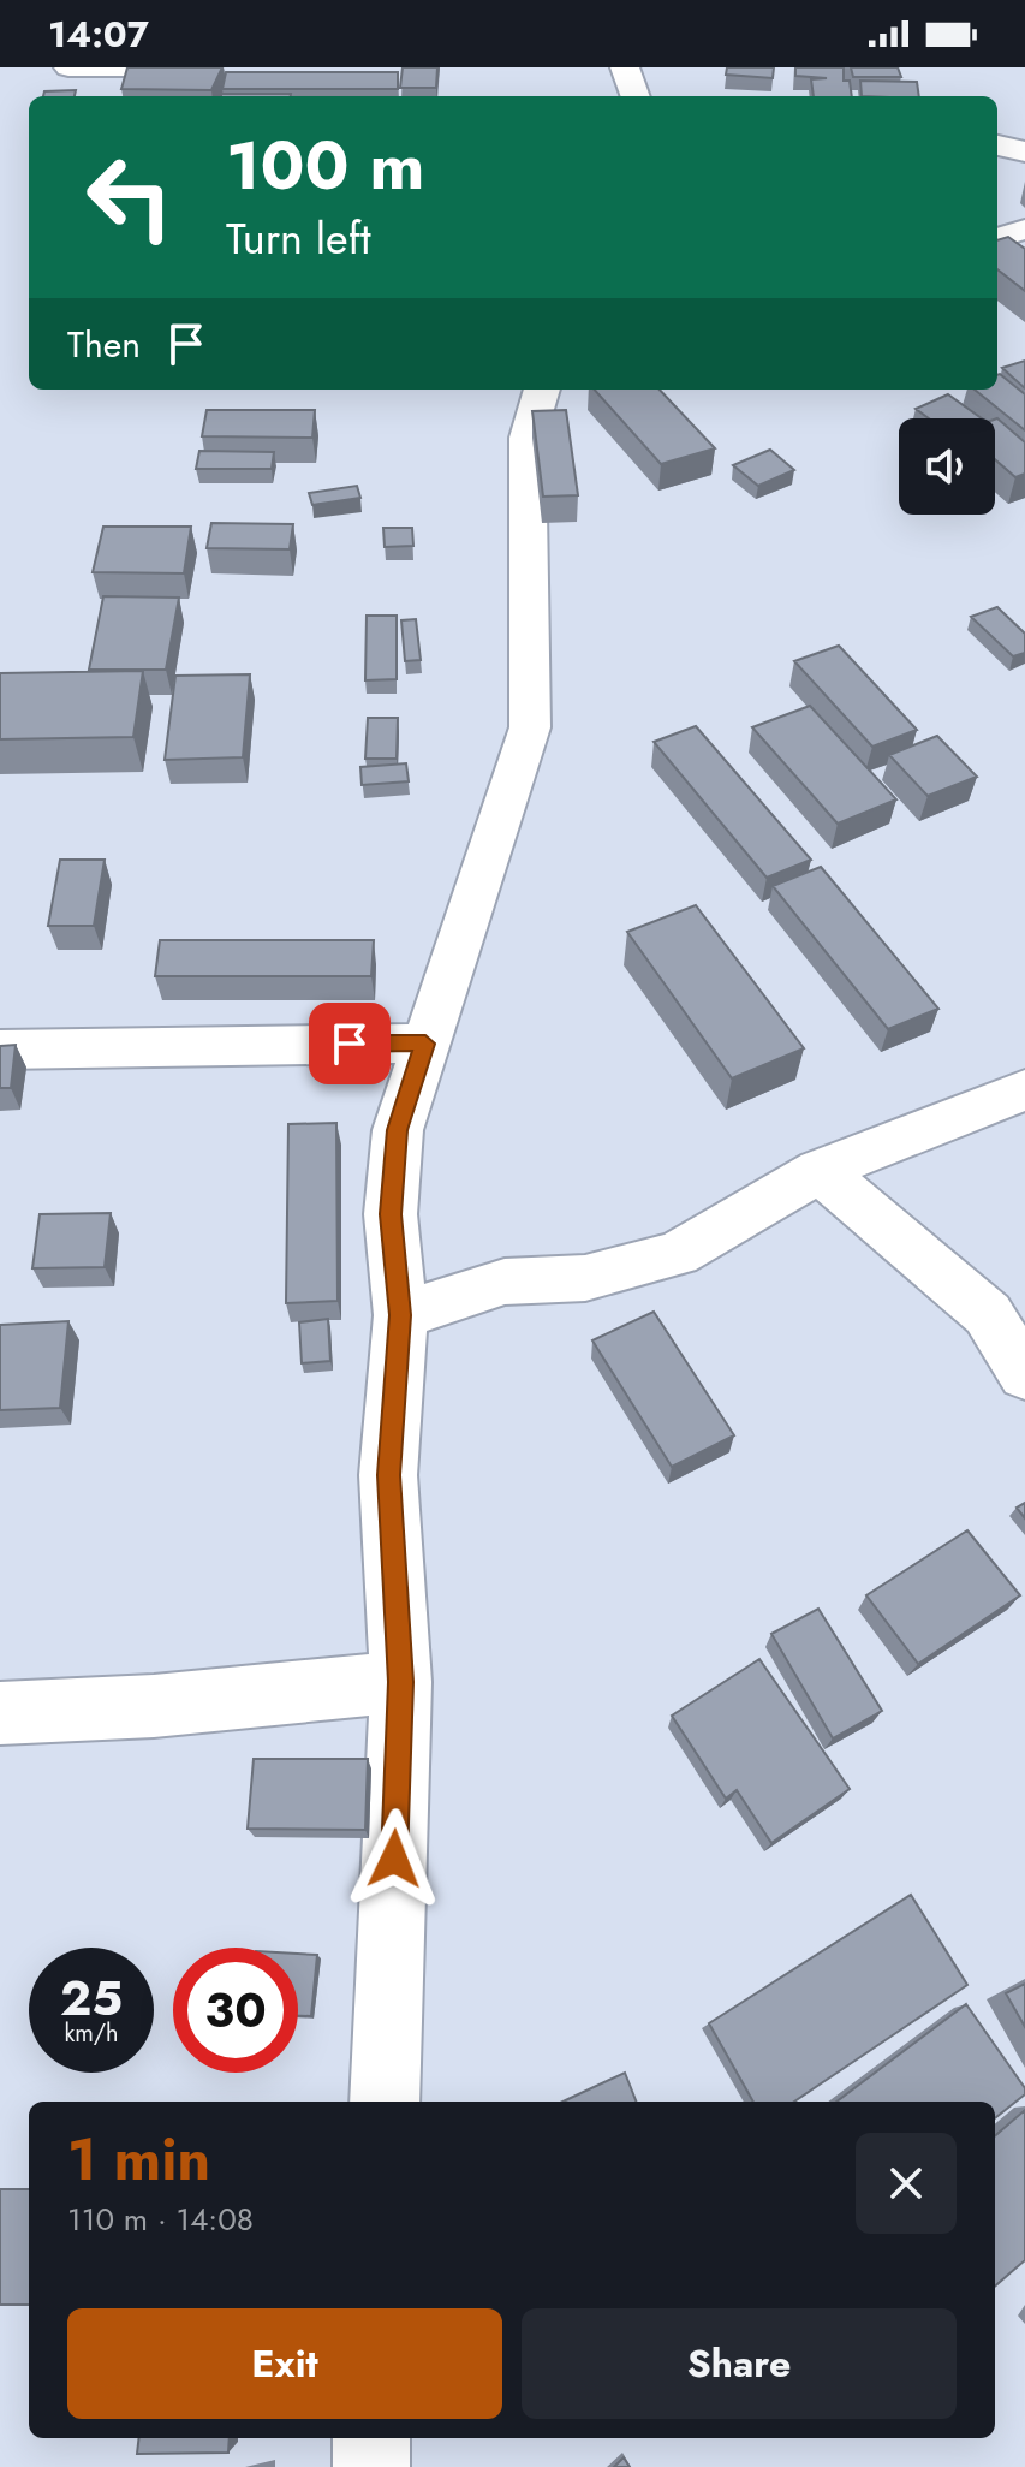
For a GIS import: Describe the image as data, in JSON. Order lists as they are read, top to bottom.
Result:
{
  "page": {
    "status": "14:07",
    "turn": ["100 m", "Turn left"],
    "then": "Then",
    "speed": "25 km/h",
    "limit": "30",
    "heading": ["1 min", "110 m · 14:08"],
    "buttons": ["Exit", "Share"]
  }
}
